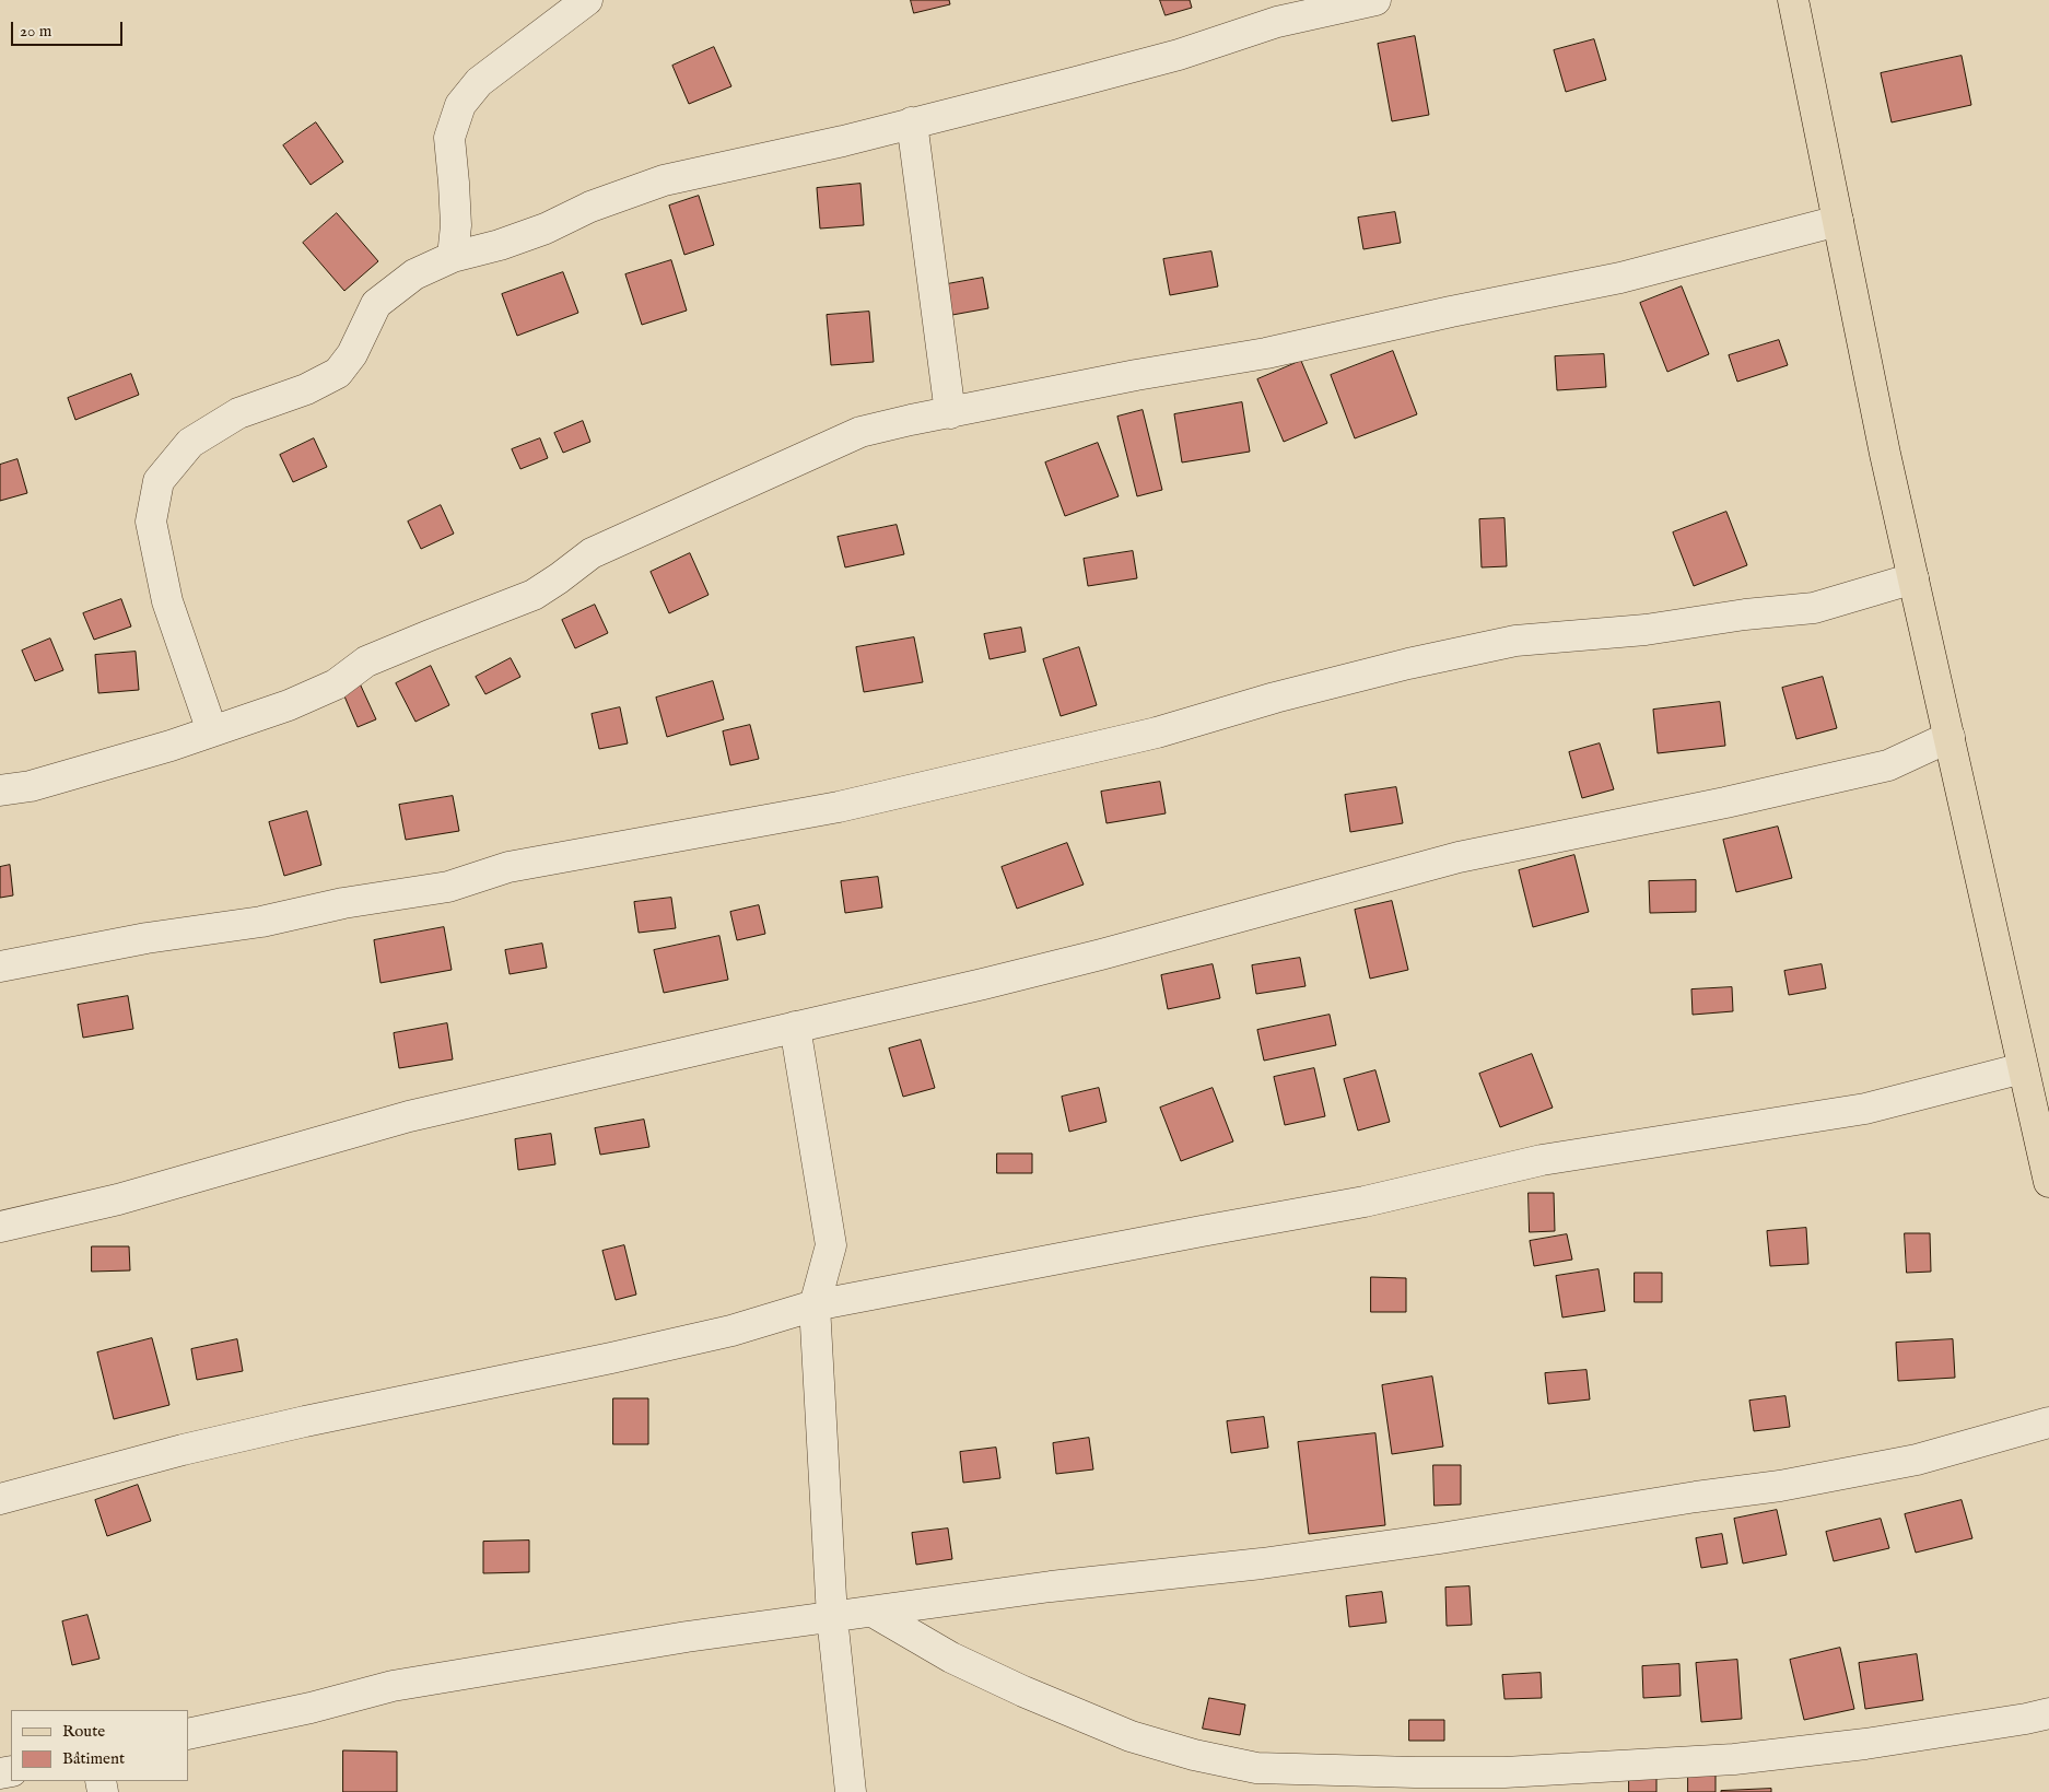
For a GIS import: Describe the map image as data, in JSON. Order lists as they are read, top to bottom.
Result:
{
  "legend": ["Route", "Bâtiment"],
  "scale_bar": "20 m"
}
